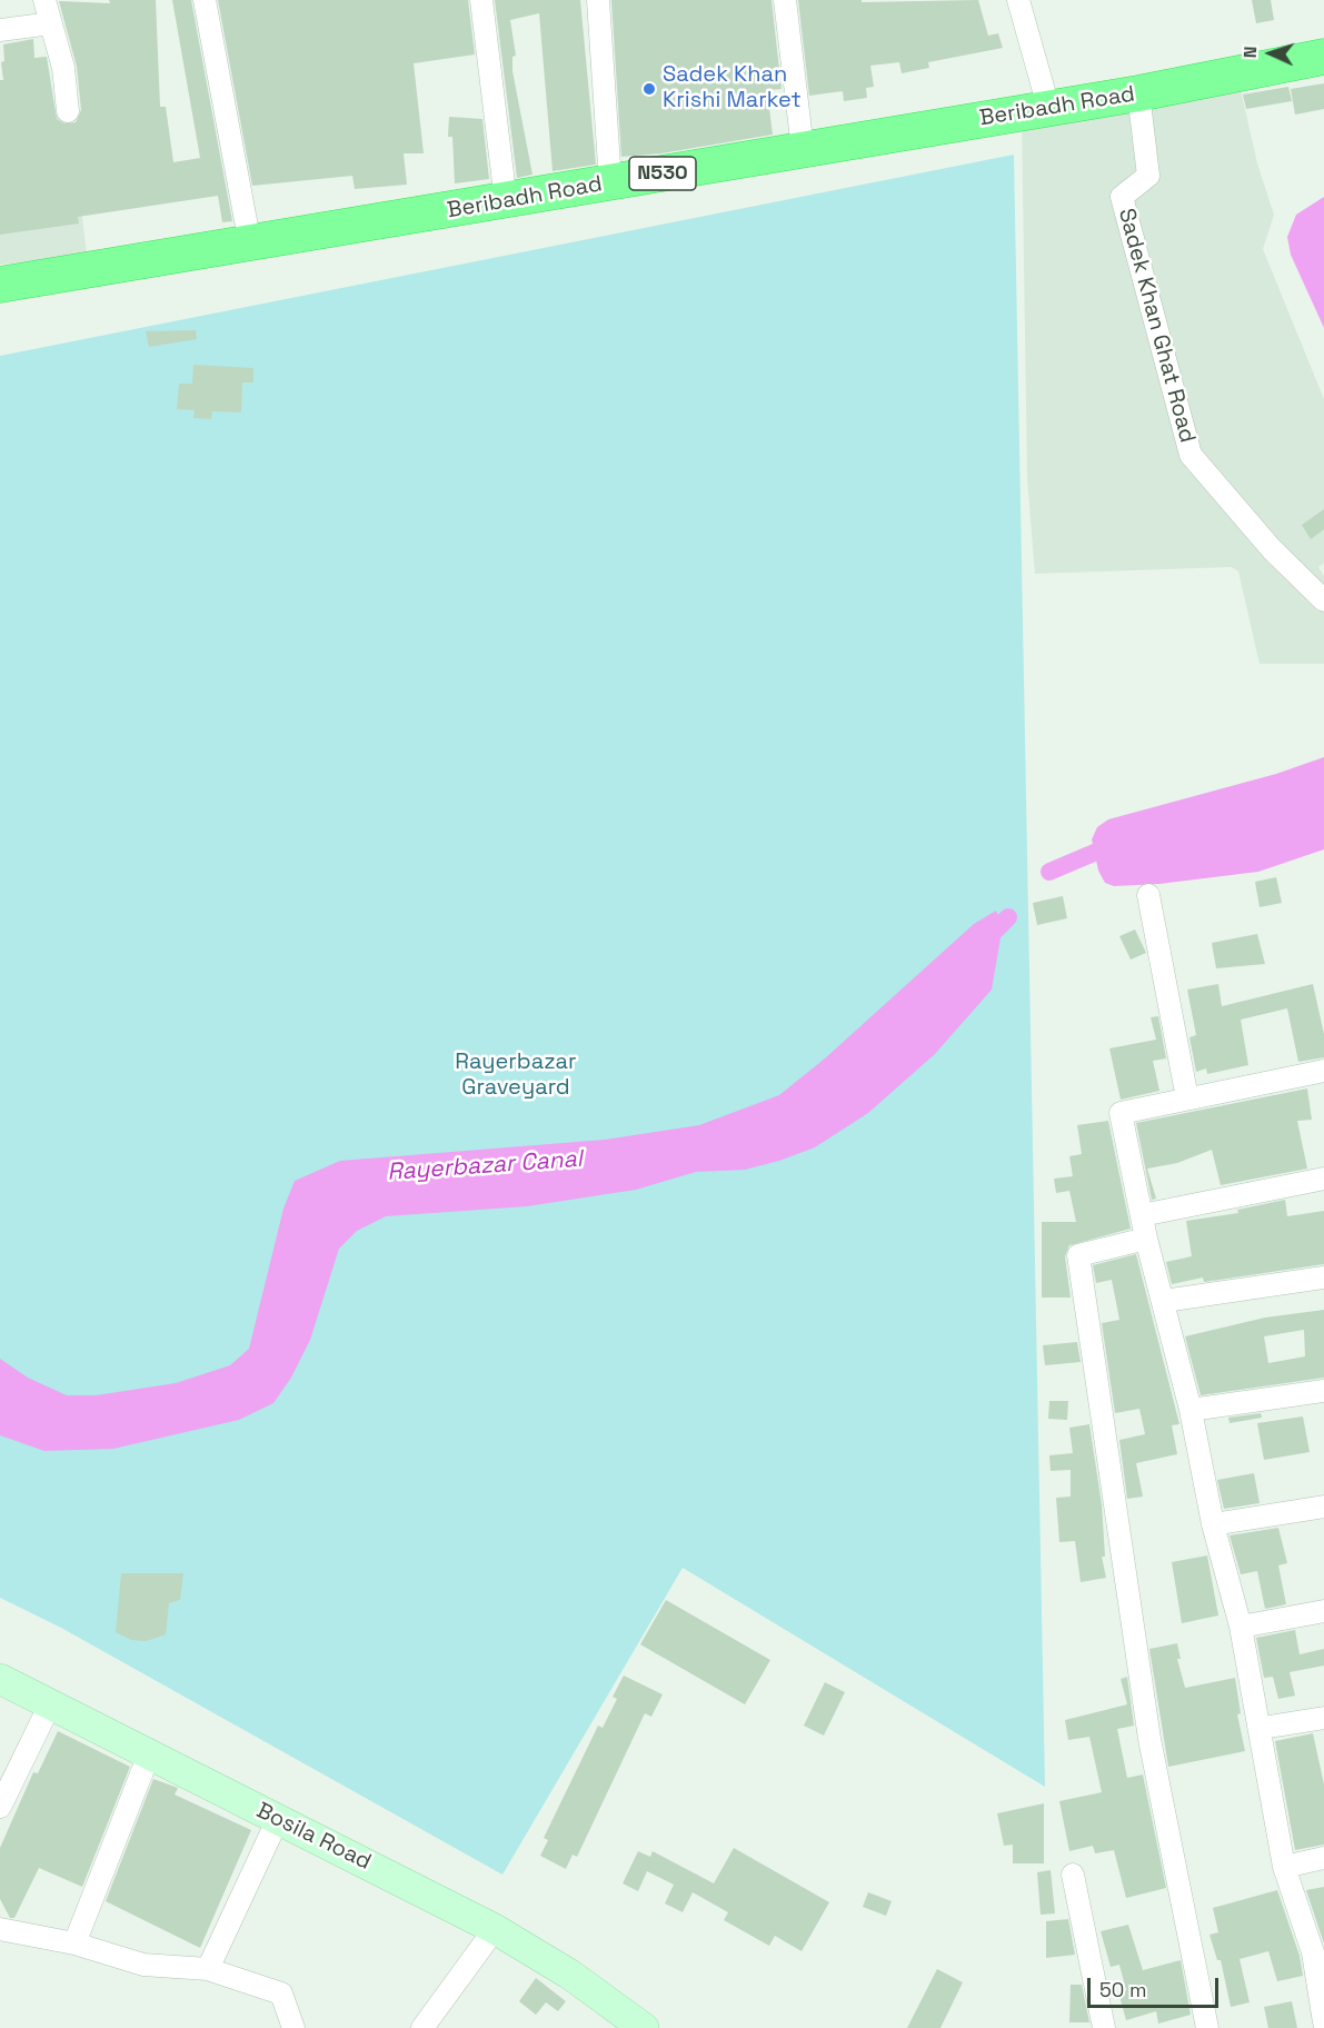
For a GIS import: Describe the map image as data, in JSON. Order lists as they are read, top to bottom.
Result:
{
  "streets": {
    "highway": ["Beribadh Road", "N530"],
    "main road": ["Bosila Road"],
    "street": ["Sadek Khan Ghat Road"]
  },
  "crossings": [
    ["Beribadh Road", "Sadek Khan Ghat Road"]
  ],
  "water": ["Rayerbazar Canal"],
  "parks": ["Rayerbazar Graveyard"],
  "places": ["Sadek Khan Krishi Market"],
  "scale_bar": "50 m",
  "north": "left"
}
